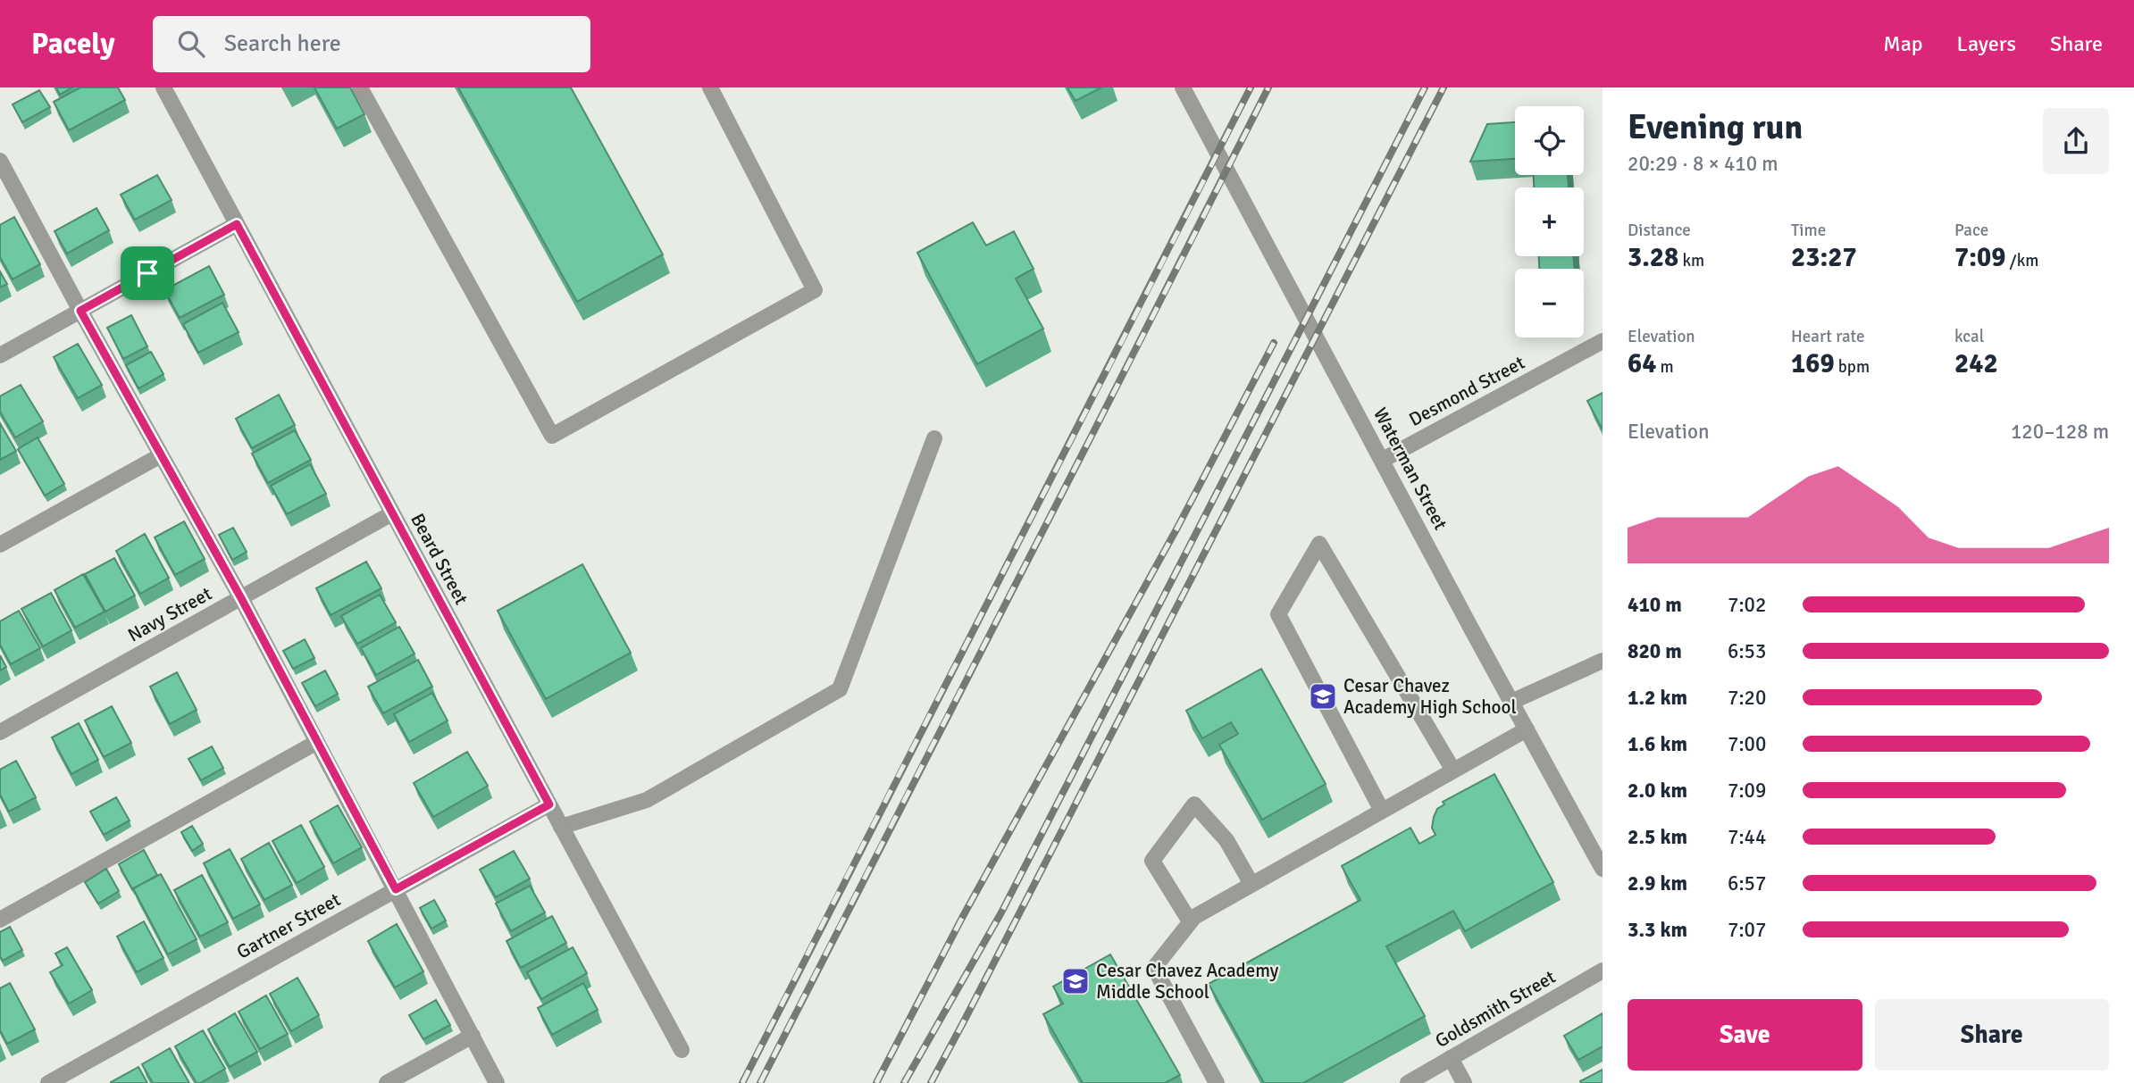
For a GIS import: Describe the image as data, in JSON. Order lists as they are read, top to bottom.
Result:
{
  "streets": {
    "street": [
      "Desmond Street",
      "Waterman Street",
      "Beard Street",
      "Navy Street",
      "Gartner Street",
      "Goldsmith Street"
    ]
  },
  "crossings": [
    ["Desmond Street", "Waterman Street"],
    ["Beard Street", "Navy Street"],
    ["Beard Street", "Gartner Street"]
  ],
  "places": {
    "school or university": ["Cesar Chavez Academy High School", "Cesar Chavez Academy Middle School"]
  },
  "page": {
    "header": "Pacely",
    "search": "Search here",
    "nav": ["Map", "Layers", "Share"],
    "heading": ["Evening run", "20:29 · 8 × 410 m"],
    "map_buttons": ["+", "−"],
    "stats": [
      ["Distance", "3.28 km"],
      ["Time", "23:27"],
      ["Pace", "7:09 /km"],
      ["Elevation", "64 m"],
      ["Heart rate", "169 bpm"],
      ["kcal", "242"]
    ],
    "chart": ["Elevation", "120–128 m"],
    "list": [
      {
        "name": "410 m",
        "note": "7:02"
      },
      {
        "name": "820 m",
        "note": "6:53"
      },
      {
        "name": "1.2 km",
        "note": "7:20"
      },
      {
        "name": "1.6 km",
        "note": "7:00"
      },
      {
        "name": "2.0 km",
        "note": "7:09"
      },
      {
        "name": "2.5 km",
        "note": "7:44"
      },
      {
        "name": "2.9 km",
        "note": "6:57"
      },
      {
        "name": "3.3 km",
        "note": "7:07"
      }
    ],
    "buttons": ["Save", "Share"]
  }
}
